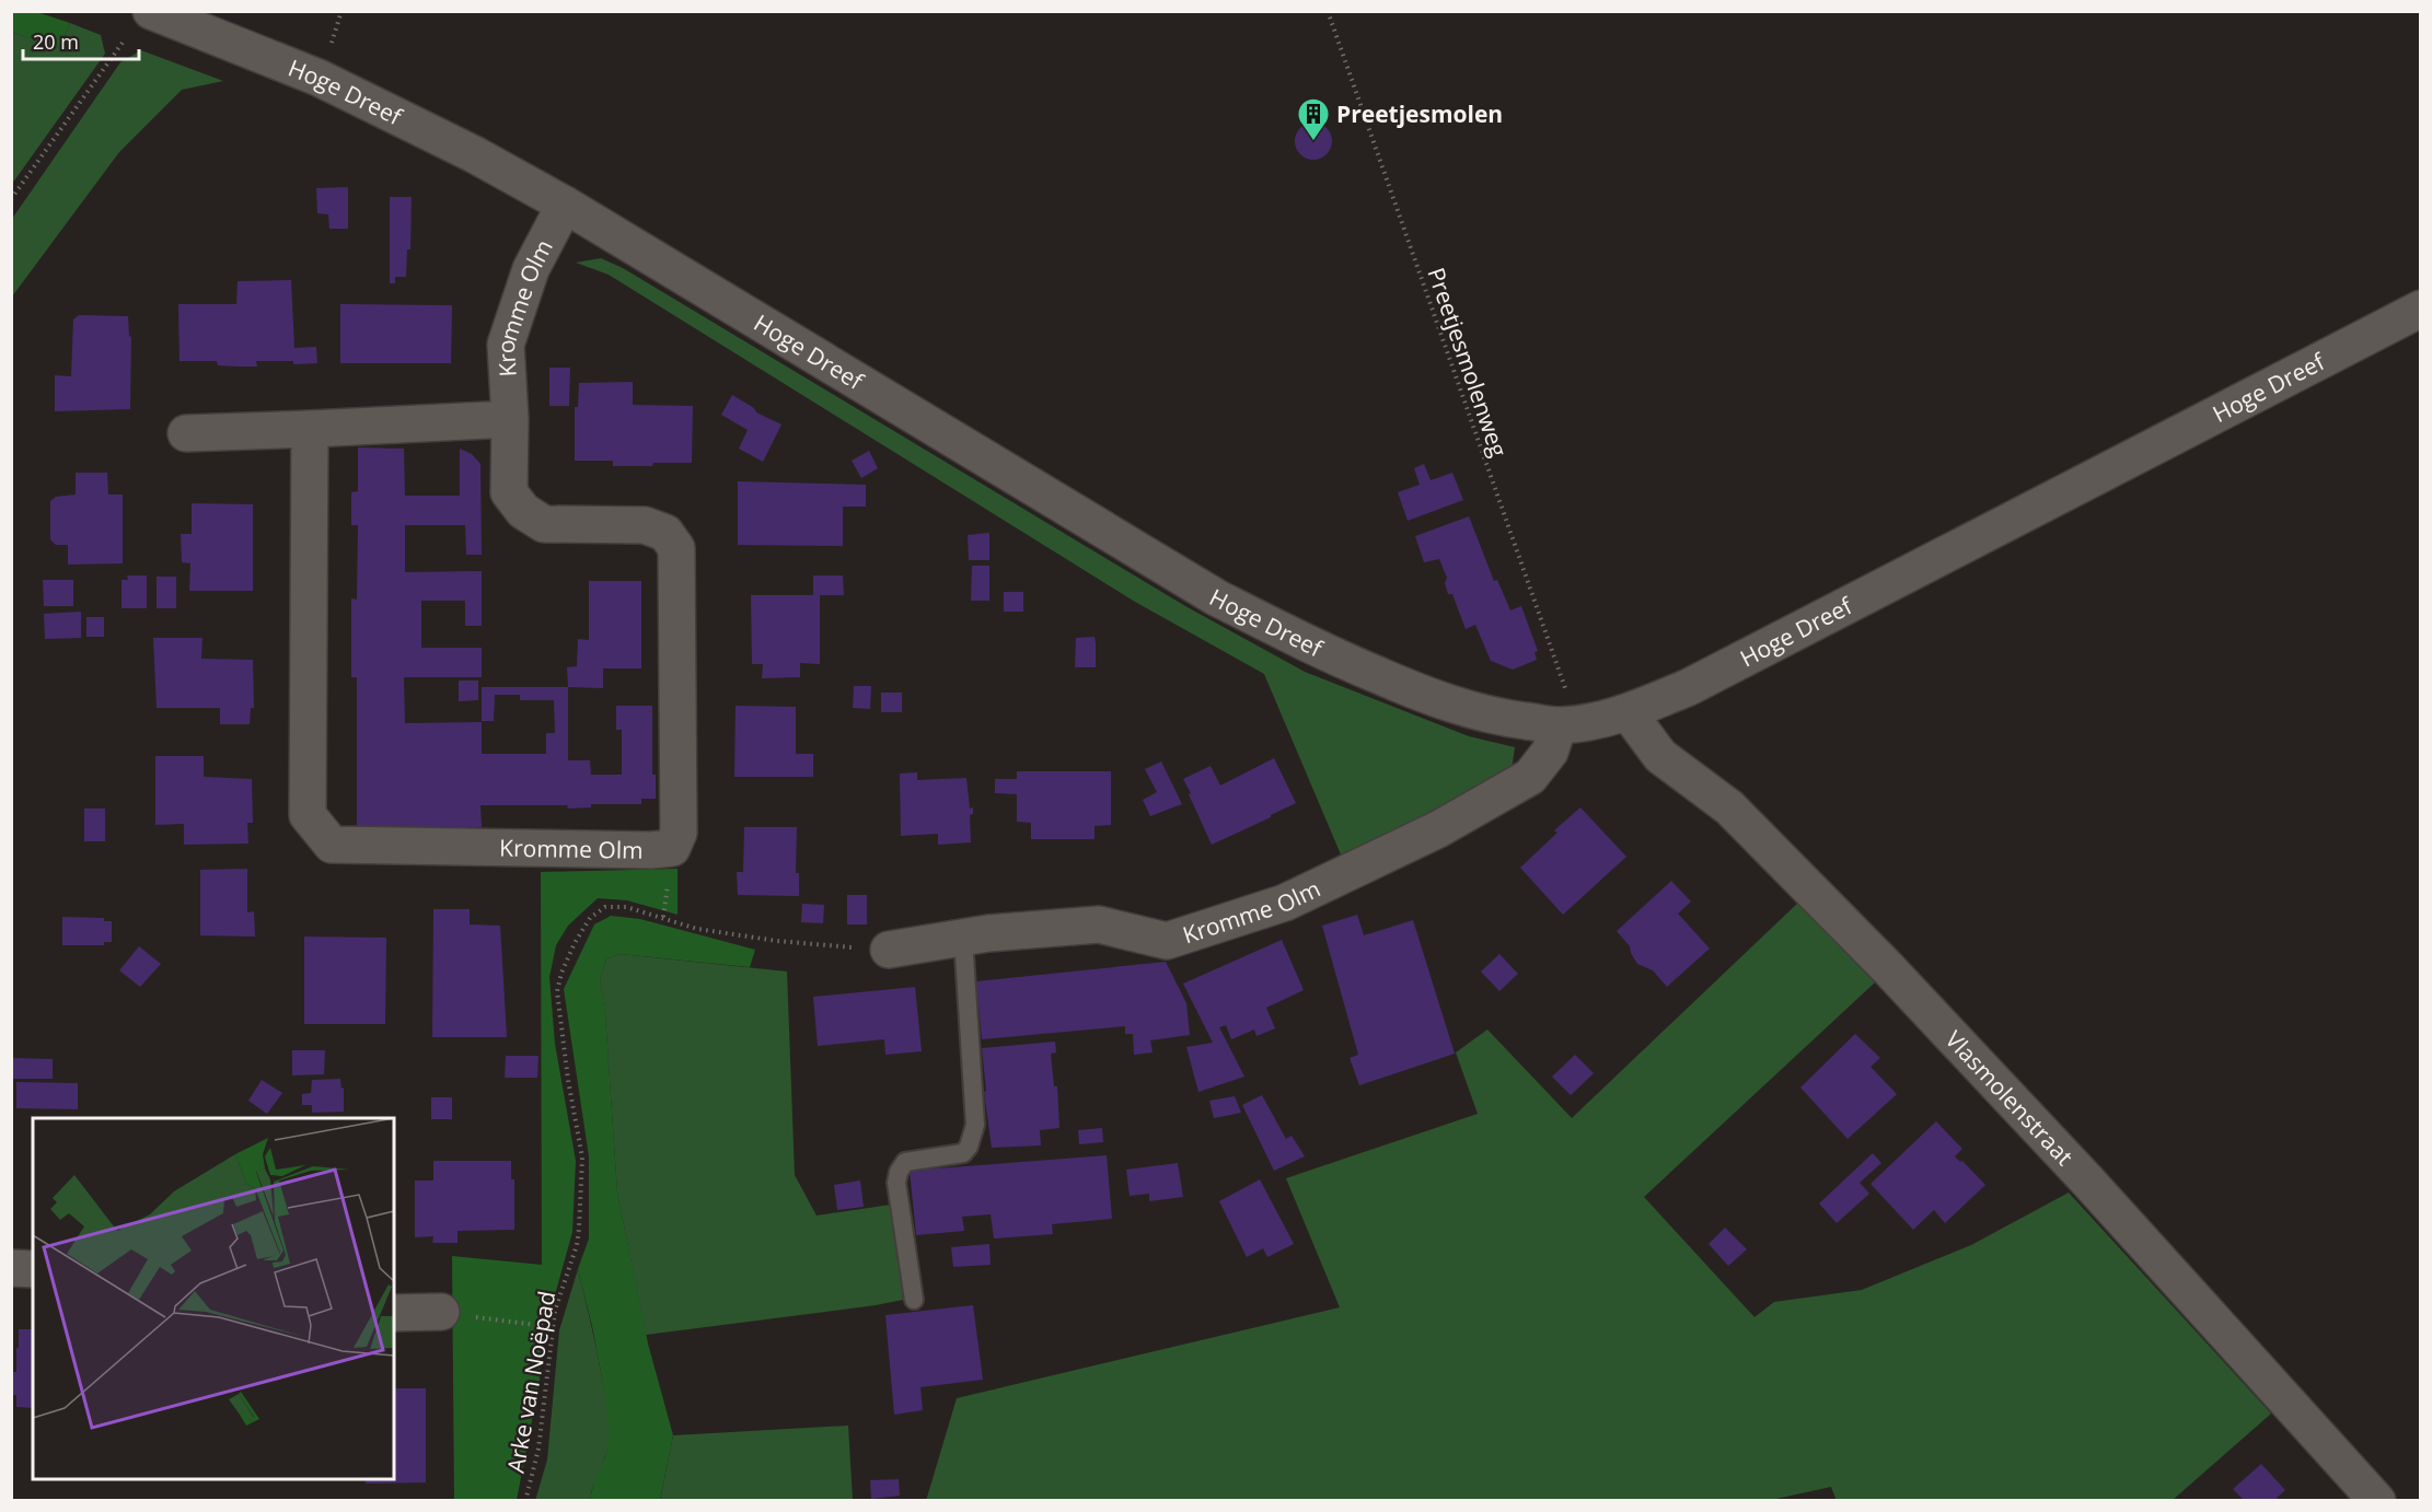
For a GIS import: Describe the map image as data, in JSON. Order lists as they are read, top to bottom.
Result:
{
  "streets": {
    "street": ["Hoge Dreef", "Kromme Olm", "Vlasmolenstraat"],
    "path": ["Preetjesmolenweg", "Arke van Noëpad"]
  },
  "crossings": [
    ["Hoge Dreef", "Kromme Olm"],
    ["Hoge Dreef", "Preetjesmolenweg"],
    ["Hoge Dreef", "Vlasmolenstraat"],
    ["Kromme Olm", "Preetjesmolenweg"],
    ["Kromme Olm", "Arke van Noëpad"]
  ],
  "places": {
    "building": ["Preetjesmolen"]
  },
  "scale_bar": "20 m"
}
